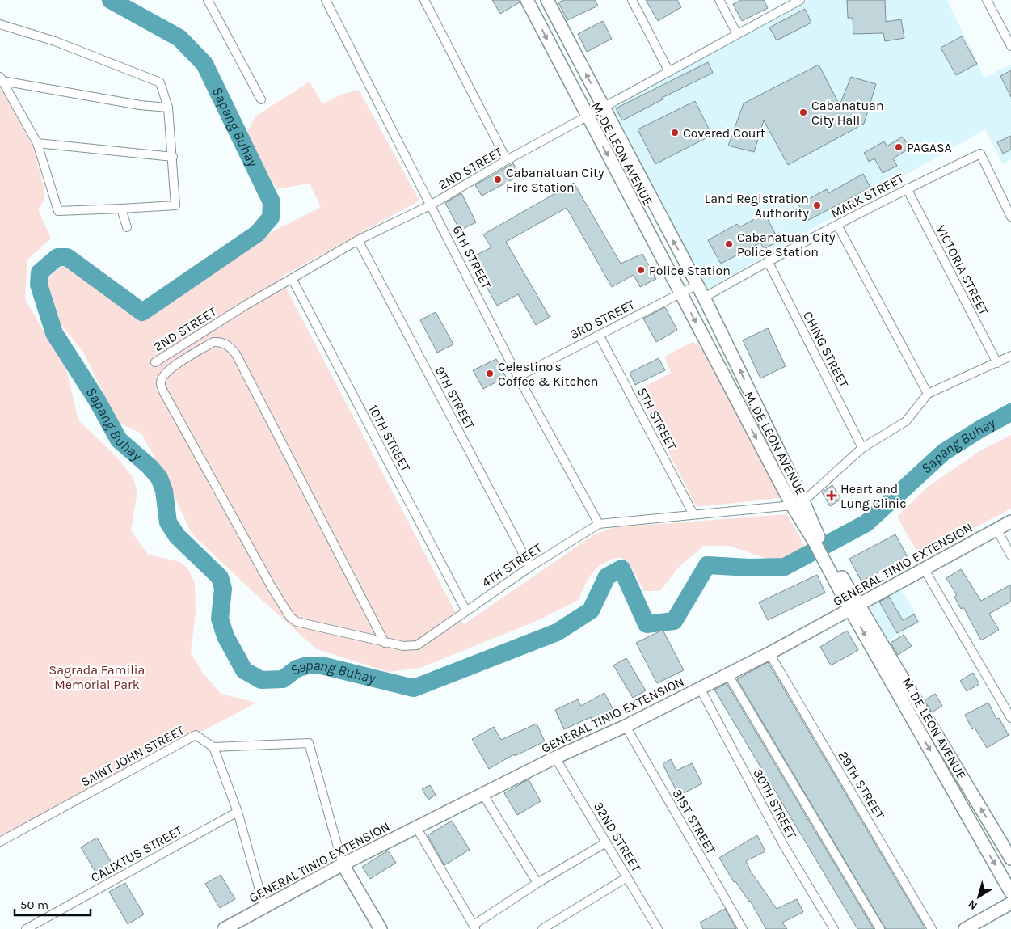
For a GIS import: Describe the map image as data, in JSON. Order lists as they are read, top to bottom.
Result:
{
  "streets": {
    "main road": ["M. DE LEON AVENUE", "GENERAL TINIO EXTENSION"],
    "street": [
      "2ND STREET",
      "MARK STREET",
      "6TH STREET",
      "VICTORIA STREET",
      "3RD STREET",
      "CHING STREET",
      "9TH STREET",
      "5TH STREET",
      "10TH STREET",
      "4TH STREET",
      "SAINT JOHN STREET",
      "29TH STREET",
      "30TH STREET",
      "31ST STREET",
      "32ND STREET",
      "CALIXTUS STREET"
    ]
  },
  "crossings": [
    ["M. DE LEON AVENUE", "2ND STREET"],
    ["M. DE LEON AVENUE", "MARK STREET"],
    ["M. DE LEON AVENUE", "3RD STREET"],
    ["M. DE LEON AVENUE", "GENERAL TINIO EXTENSION"],
    ["M. DE LEON AVENUE", "4TH STREET"],
    ["2ND STREET", "6TH STREET"],
    ["2ND STREET", "9TH STREET"],
    ["2ND STREET", "10TH STREET"],
    ["MARK STREET", "VICTORIA STREET"],
    ["MARK STREET", "CHING STREET"],
    ["6TH STREET", "3RD STREET"],
    ["6TH STREET", "4TH STREET"],
    ["3RD STREET", "5TH STREET"],
    ["9TH STREET", "4TH STREET"],
    ["5TH STREET", "4TH STREET"],
    ["10TH STREET", "4TH STREET"],
    ["GENERAL TINIO EXTENSION", "29TH STREET"],
    ["GENERAL TINIO EXTENSION", "30TH STREET"],
    ["GENERAL TINIO EXTENSION", "31ST STREET"],
    ["GENERAL TINIO EXTENSION", "32ND STREET"]
  ],
  "water": ["Sapang Buhay"],
  "parks": ["Sagrada Familia Memorial Park"],
  "places": {
    "other": [
      "Cabanatuan City Hall",
      "Covered Court",
      "PAGASA",
      "Cabanatuan City Fire Station",
      "Land Registration Authority",
      "Cabanatuan City Police Station",
      "Police Station",
      "Celestino's Coffee & Kitchen"
    ],
    "health": ["Heart and Lung Clinic"]
  },
  "scale_bar": "50 m",
  "north": "bottom left"
}
